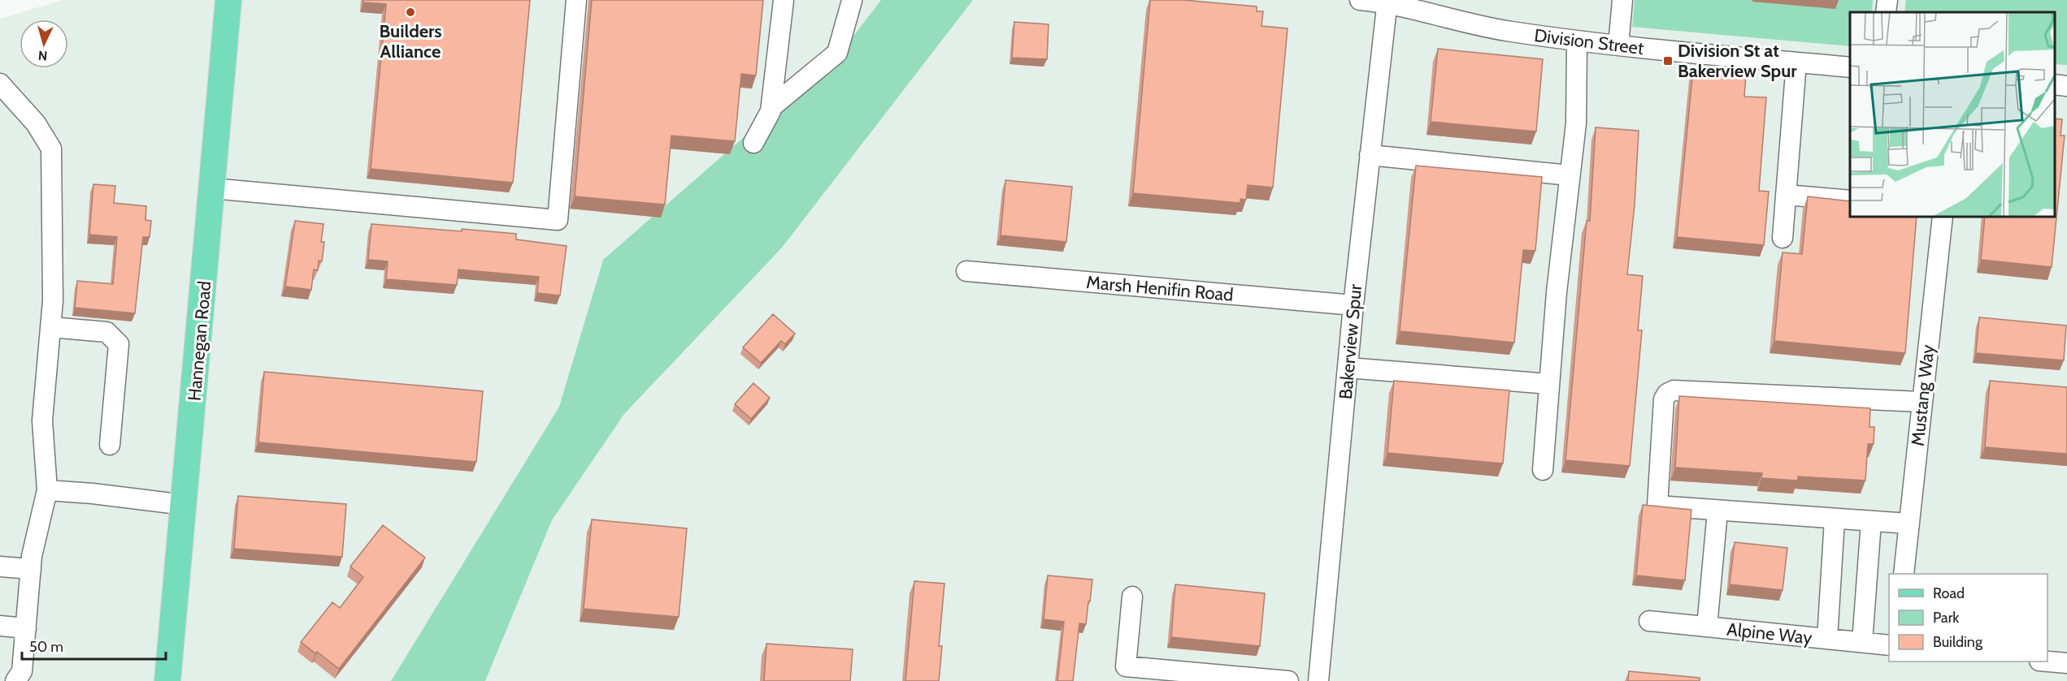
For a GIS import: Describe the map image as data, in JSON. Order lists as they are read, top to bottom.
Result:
{
  "streets": {
    "main road": ["Hannegan Road"],
    "street": [
      "Division Street",
      "Marsh Henifin Road",
      "Bakerview Spur",
      "Mustang Way",
      "Alpine Way"
    ]
  },
  "crossings": [
    ["Division Street", "Bakerview Spur"],
    ["Marsh Henifin Road", "Bakerview Spur"]
  ],
  "places": {
    "other": ["Builders Alliance"],
    "transit": ["Division St at Bakerview Spur"]
  },
  "legend": ["Road", "Park", "Building"],
  "scale_bar": "50 m",
  "north": "bottom"
}
